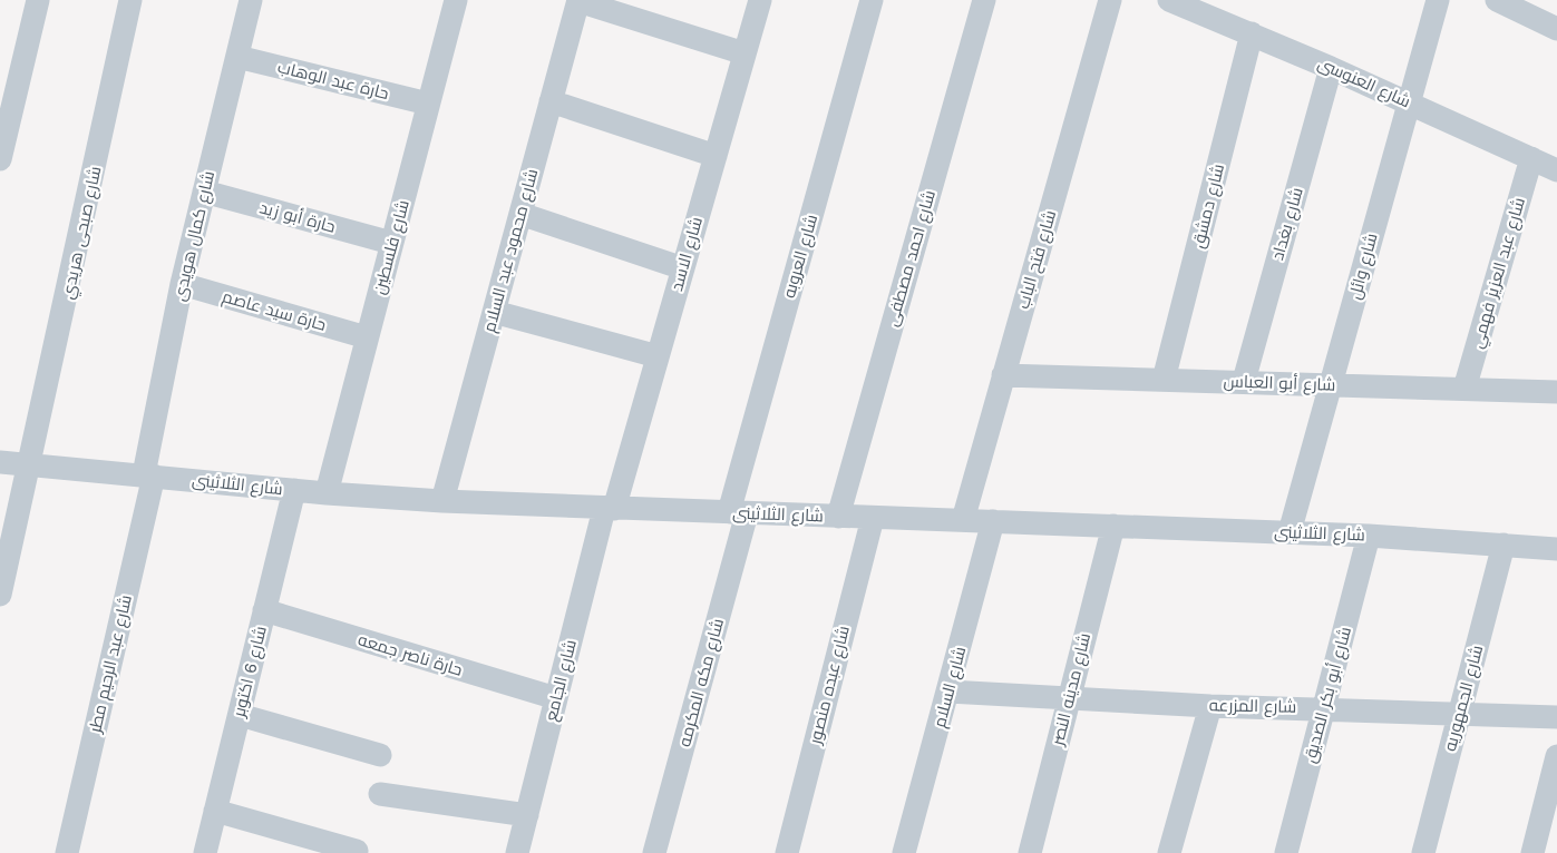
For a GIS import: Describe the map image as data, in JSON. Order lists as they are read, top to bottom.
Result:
{
  "streets": {
    "street": [
      "حارة عبد الوهاب",
      "شارع العنوسى",
      "شارع دمشق",
      "حارة أبو زيد",
      "شارع بغداد",
      "شارع صبحى هريدي",
      "شارع كمال هويدى",
      "شارع فلسطين",
      "شارع محمود عبد السلام",
      "شارع الاسد",
      "شارع العروبه",
      "شارع احمد مصطفى",
      "شارع فتح الباب",
      "شارع وائل",
      "شارع عبد العزيز فهمي",
      "حارة سيد عاصم",
      "شارع أبو العباس",
      "شارع الثلاثينى",
      "حارة ناصر جمعه",
      "شارع عبد الرحيم مطر",
      "شارع 6 اكتوبر",
      "شارع الجامع",
      "شارع مكه المكرمه",
      "شارع عبده منصور",
      "شارع السلام",
      "شارع مدينه النصر",
      "شارع أبو بكر الصديق",
      "شارع الجمهوريه",
      "شارع المزرعه"
    ]
  },
  "crossings": [
    ["حارة عبد الوهاب", "شارع كمال هويدى"],
    ["حارة عبد الوهاب", "شارع فلسطين"],
    ["شارع العنوسى", "شارع دمشق"],
    ["شارع العنوسى", "شارع بغداد"],
    ["شارع العنوسى", "شارع وائل"],
    ["شارع العنوسى", "شارع عبد العزيز فهمي"],
    ["شارع دمشق", "شارع أبو العباس"],
    ["حارة أبو زيد", "شارع كمال هويدى"],
    ["حارة أبو زيد", "شارع فلسطين"],
    ["شارع بغداد", "شارع أبو العباس"],
    ["شارع صبحى هريدي", "شارع الثلاثينى"],
    ["شارع كمال هويدى", "حارة سيد عاصم"],
    ["شارع كمال هويدى", "شارع الثلاثينى"],
    ["شارع كمال هويدى", "شارع عبد الرحيم مطر"],
    ["شارع فلسطين", "حارة سيد عاصم"],
    ["شارع فلسطين", "شارع الثلاثينى"],
    ["شارع محمود عبد السلام", "شارع الثلاثينى"],
    ["شارع الاسد", "شارع الثلاثينى"],
    ["شارع الاسد", "شارع الجامع"],
    ["شارع العروبه", "شارع الثلاثينى"],
    ["شارع العروبه", "شارع مكه المكرمه"],
    ["شارع احمد مصطفى", "شارع الثلاثينى"],
    ["شارع فتح الباب", "شارع أبو العباس"],
    ["شارع فتح الباب", "شارع الثلاثينى"],
    ["شارع وائل", "شارع أبو العباس"],
    ["شارع وائل", "شارع الثلاثينى"],
    ["شارع عبد العزيز فهمي", "شارع أبو العباس"],
    ["شارع الثلاثينى", "شارع عبد الرحيم مطر"],
    ["شارع الثلاثينى", "شارع 6 اكتوبر"],
    ["شارع الثلاثينى", "شارع الجامع"],
    ["شارع الثلاثينى", "شارع مكه المكرمه"],
    ["شارع الثلاثينى", "شارع عبده منصور"],
    ["شارع الثلاثينى", "شارع السلام"],
    ["شارع الثلاثينى", "شارع مدينه النصر"],
    ["شارع الثلاثينى", "شارع أبو بكر الصديق"],
    ["شارع الثلاثينى", "شارع الجمهوريه"],
    ["حارة ناصر جمعه", "شارع 6 اكتوبر"],
    ["حارة ناصر جمعه", "شارع الجامع"],
    ["شارع السلام", "شارع المزرعه"],
    ["شارع مدينه النصر", "شارع المزرعه"],
    ["شارع أبو بكر الصديق", "شارع المزرعه"],
    ["شارع الجمهوريه", "شارع المزرعه"]
  ]
}
